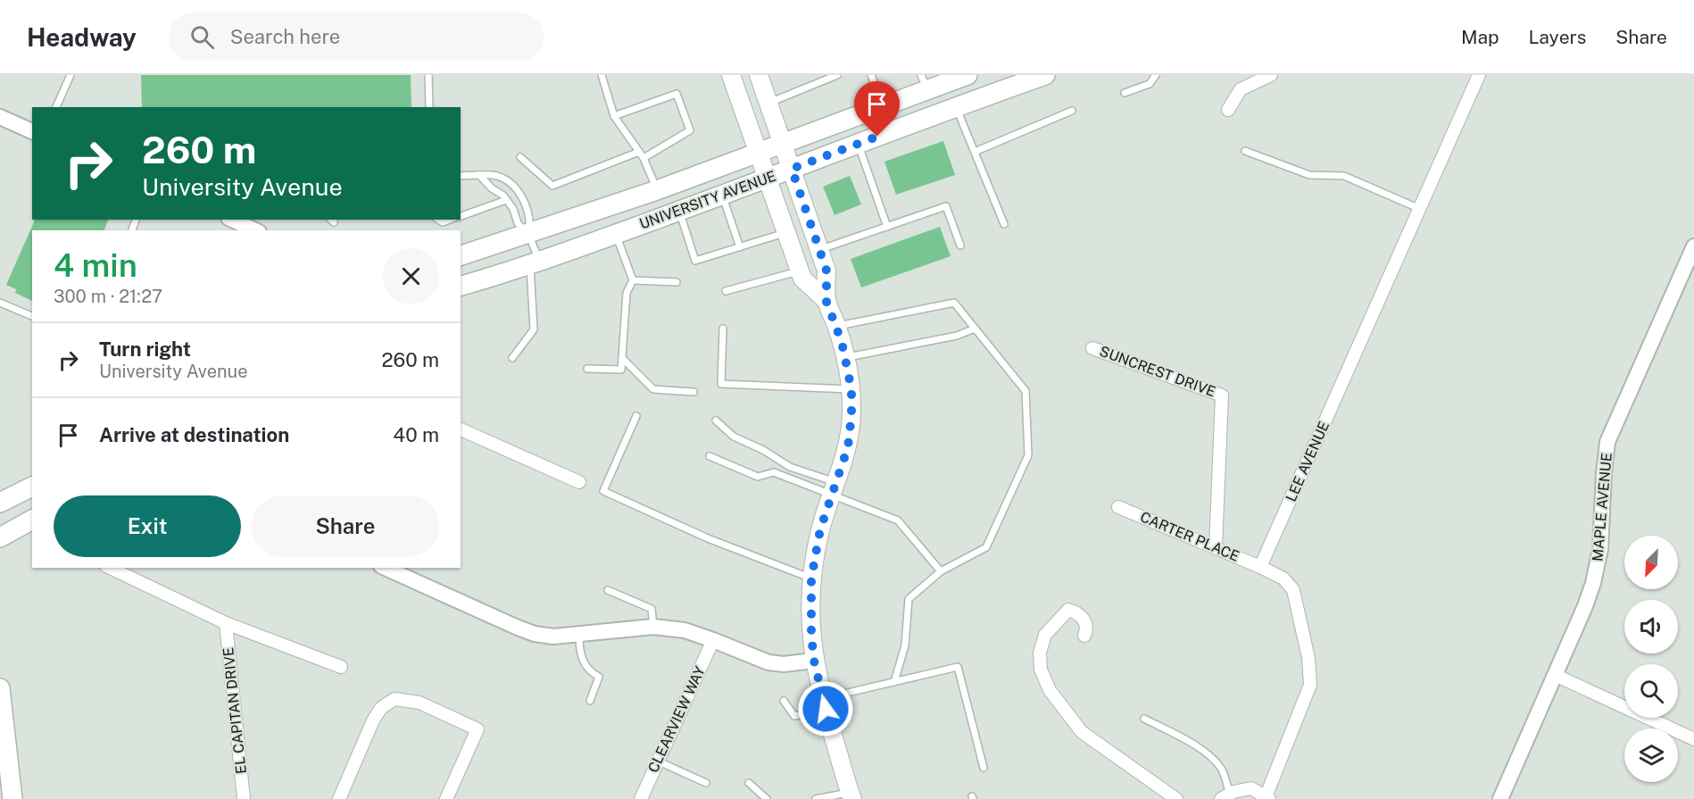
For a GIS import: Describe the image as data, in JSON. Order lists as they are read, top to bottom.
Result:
{
  "streets": {
    "main road": ["UNIVERSITY AVENUE"],
    "street": [
      "SUNCREST DRIVE",
      "LEE AVENUE",
      "MAPLE AVENUE",
      "CARTER PLACE",
      "EL CAPITAN DRIVE",
      "CLEARVIEW WAY"
    ]
  },
  "crossings": [
    ["SUNCREST DRIVE", "CARTER PLACE"],
    ["LEE AVENUE", "CARTER PLACE"]
  ],
  "north": "bottom left",
  "page": {
    "header": "Headway",
    "search": "Search here",
    "nav": ["Map", "Layers", "Share"],
    "turn": ["260 m", "University Avenue"],
    "heading": ["4 min", "300 m · 21:27"],
    "list": [
      {
        "name": "Turn right",
        "note": "University Avenue",
        "value": "260 m"
      },
      {
        "name": "Arrive at destination",
        "value": "40 m"
      }
    ],
    "buttons": ["Exit", "Share"]
  }
}
